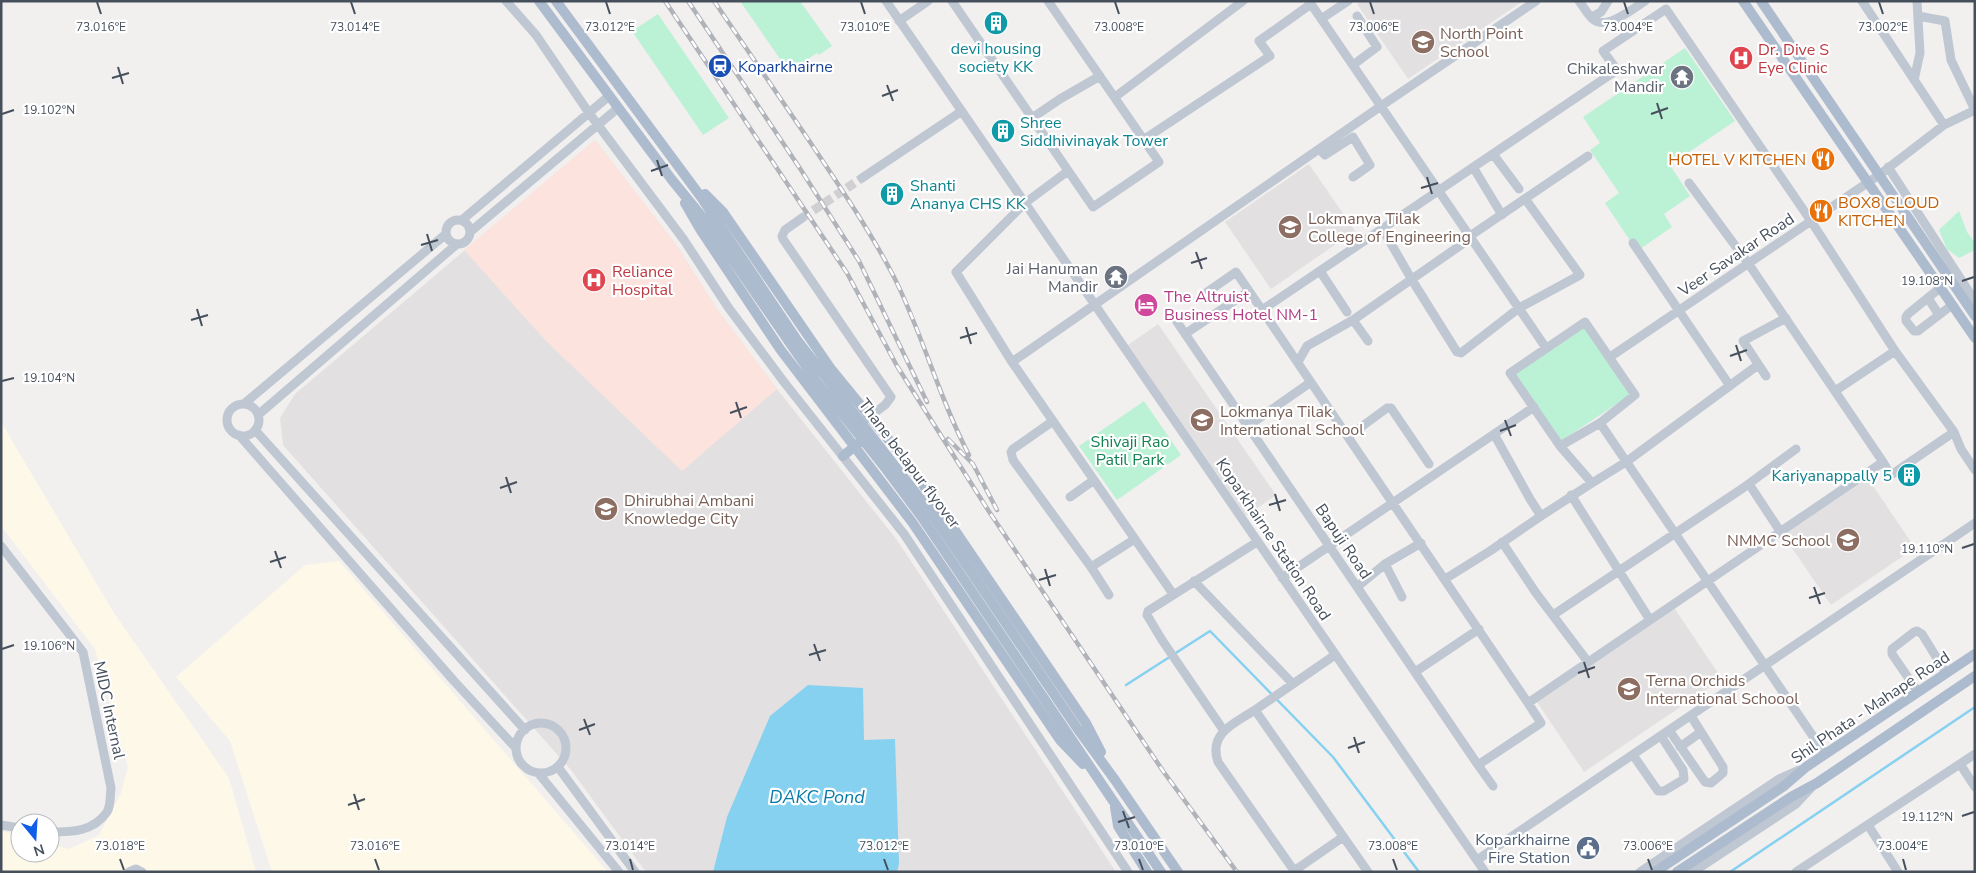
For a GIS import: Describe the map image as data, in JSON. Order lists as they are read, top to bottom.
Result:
{
  "streets": {
    "main road": ["Thane belapur flyover", "Shil Phata - Mahape Road"],
    "street": [
      "Veer Savakar Road",
      "Koparkhairne Station Road",
      "Bapuji Road",
      "MIDC Internal"
    ]
  },
  "water": ["DAKC Pond"],
  "parks": ["Shivaji Rao Patil Park"],
  "places": {
    "building": [
      "devi housing society KK",
      "Shree Siddhivinayak Tower",
      "Shanti Ananya CHS KK",
      "Kariyanappally 5"
    ],
    "school or university": [
      "North Point School",
      "Lokmanya Tilak College of Engineering",
      "Lokmanya Tilak International School",
      "Dhirubhai Ambani Knowledge City",
      "NMMC School",
      "Terna Orchids International Schoool"
    ],
    "hospital": ["Dr. Dive S Eye Clinic", "Reliance Hospital"],
    "station": ["Koparkhairne"],
    "temple": ["Chikaleshwar Mandir", "Jai Hanuman Mandir"],
    "restaurant": ["HOTEL V KITCHEN", "BOX8 CLOUD KITCHEN"],
    "hotel": ["The Altruist Business Hotel NM-1"],
    "public building": ["Koparkhairne Fire Station"]
  },
  "north": "bottom",
  "coordinates": [
    "73.016°E",
    "73.014°E",
    "73.012°E",
    "73.010°E",
    "73.008°E",
    "73.006°E",
    "73.004°E",
    "73.002°E",
    "19.102°N",
    "19.108°N",
    "19.104°N",
    "19.110°N",
    "19.106°N",
    "19.112°N",
    "73.018°E"
  ]
}
